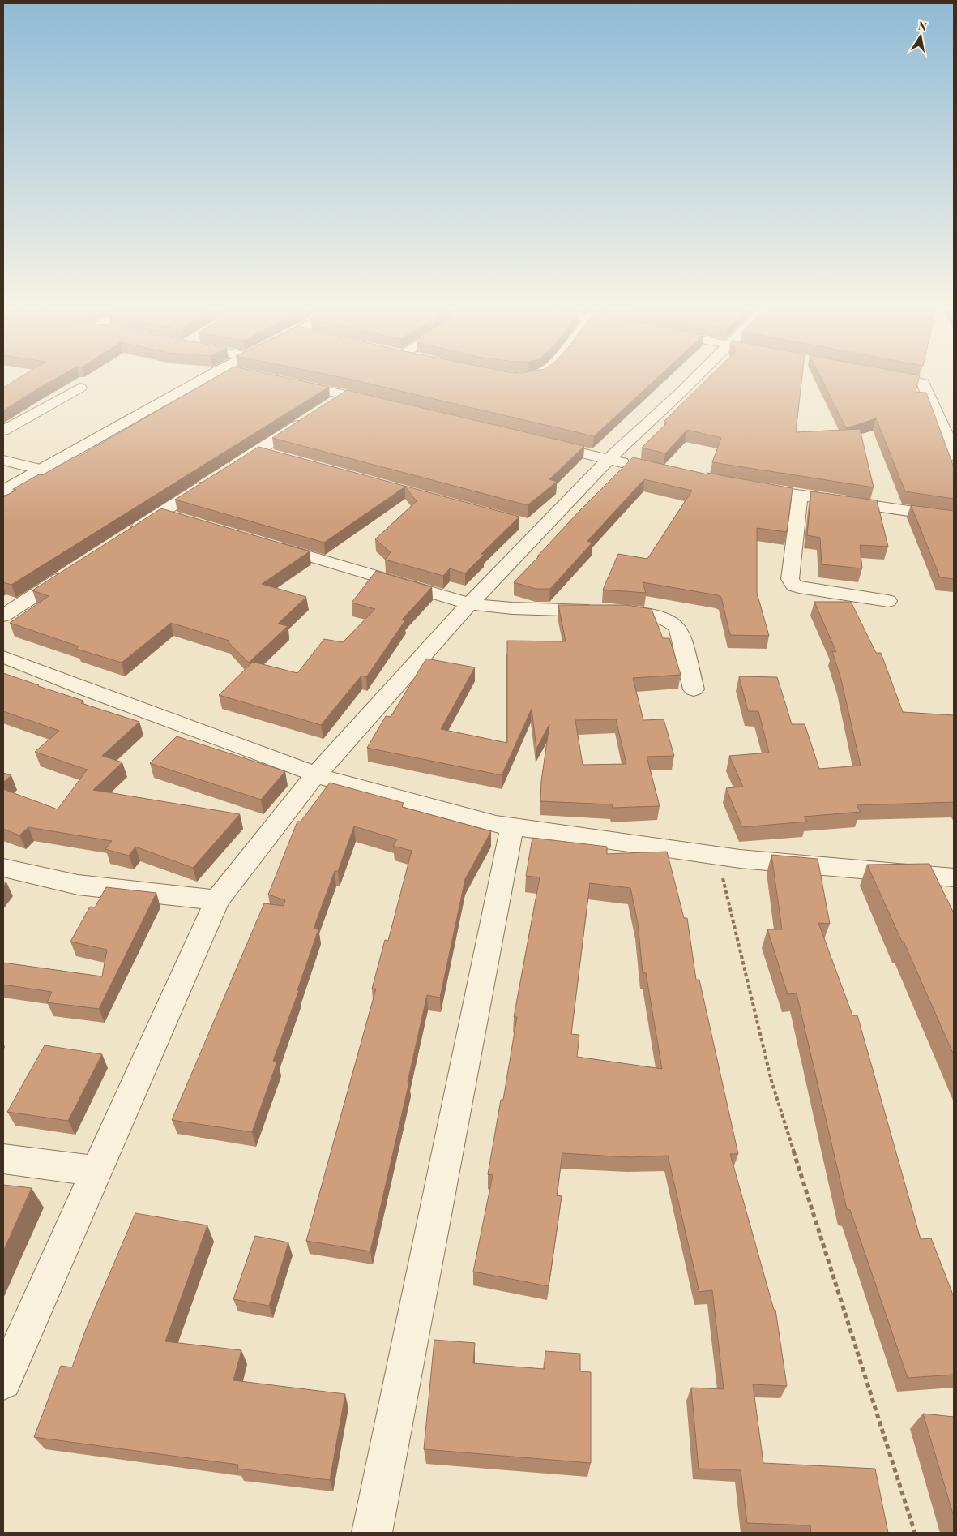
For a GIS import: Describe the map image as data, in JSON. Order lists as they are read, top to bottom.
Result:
{
  "north": "top"
}
